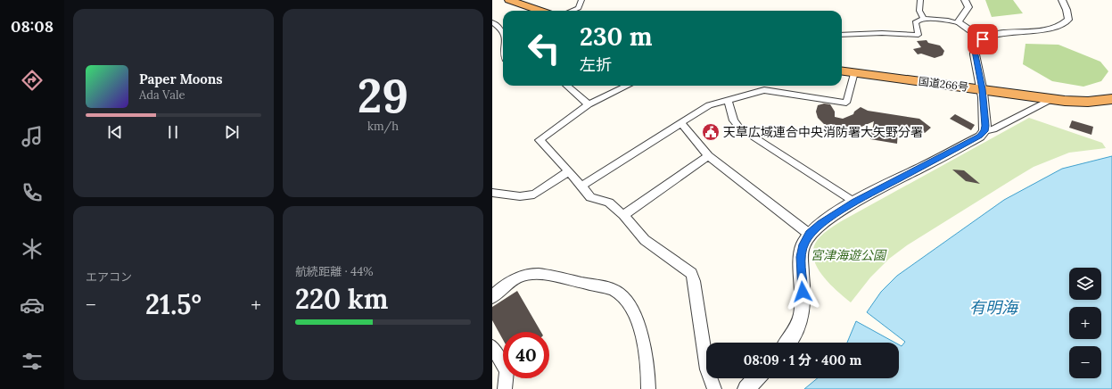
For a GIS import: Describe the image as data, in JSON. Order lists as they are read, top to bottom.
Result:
{
  "streets": {
    "highway": ["国道266号"]
  },
  "water": ["有明海"],
  "parks": ["宮津海遊公園"],
  "places": {
    "public building": ["天草広域連合中央消防署大矢野分署"]
  },
  "page": {
    "tabs": "08:08",
    "tile": [
      ["29", "km/h"],
      "エアコン",
      ["航続距離 · 44%", "220 km"]
    ],
    "turn": ["230 m", "左折"],
    "song": ["Paper Moons", "Ada Vale"],
    "map_buttons": ["+", "−"],
    "heat": ["−", "21.5°", "+"],
    "limit": "40",
    "trip": "08:09 · 1 分 · 400 m"
  }
}
